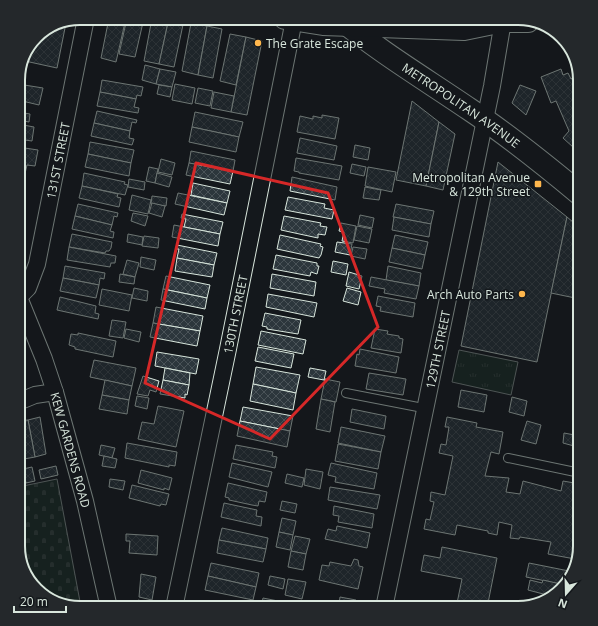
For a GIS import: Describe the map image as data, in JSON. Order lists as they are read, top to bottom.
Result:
{
  "streets": {
    "main road": ["METROPOLITAN AVENUE"],
    "street": [
      "131ST STREET",
      "130TH STREET",
      "129TH STREET",
      "KEW GARDENS ROAD"
    ]
  },
  "crossings": [
    ["METROPOLITAN AVENUE", "129TH STREET"]
  ],
  "places": {
    "other": ["The Grate Escape", "Arch Auto Parts"],
    "transit": ["Metropolitan Avenue & 129th Street"]
  },
  "scale_bar": "20 m",
  "north": "bottom"
}
